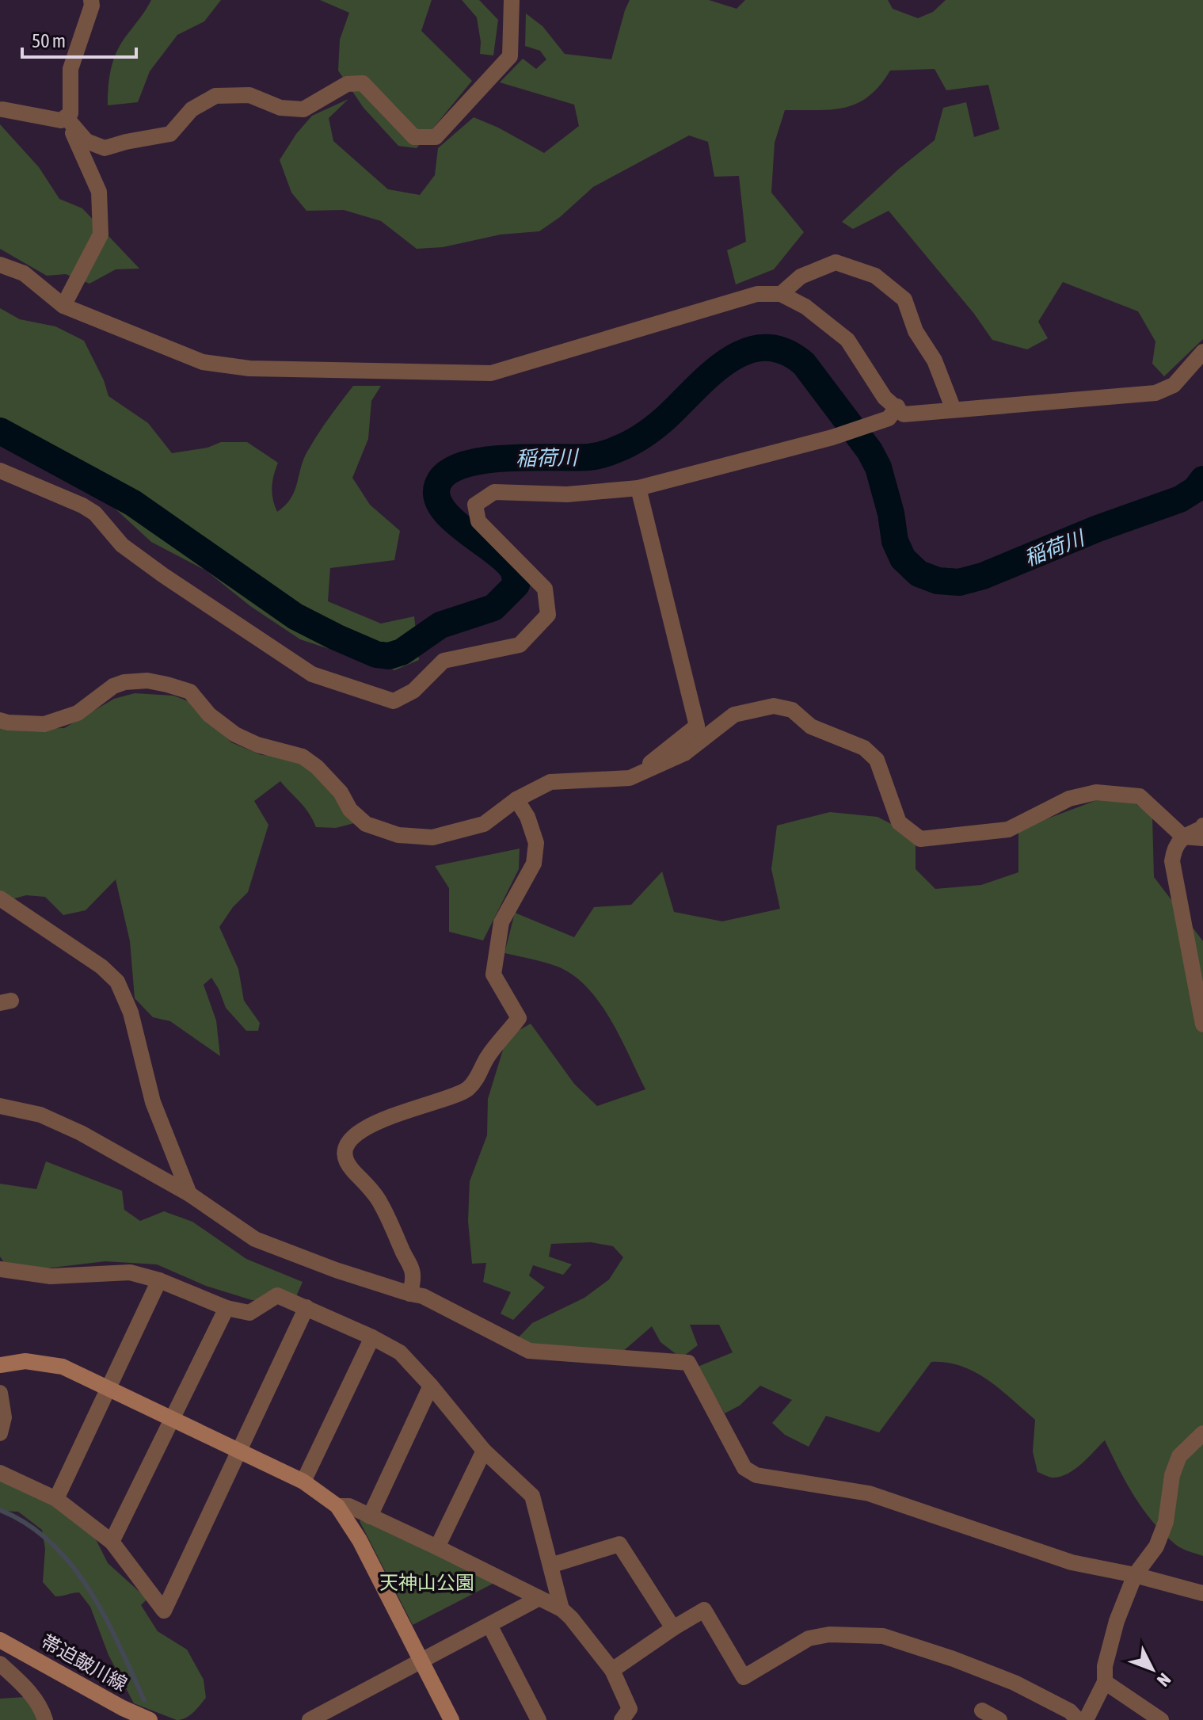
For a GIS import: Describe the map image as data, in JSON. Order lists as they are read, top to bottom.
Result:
{
  "streets": {
    "street": ["帯迫皷川線"]
  },
  "water": ["稲荷川"],
  "parks": ["天神山公園"],
  "scale_bar": "50 m",
  "north": "bottom right"
}
